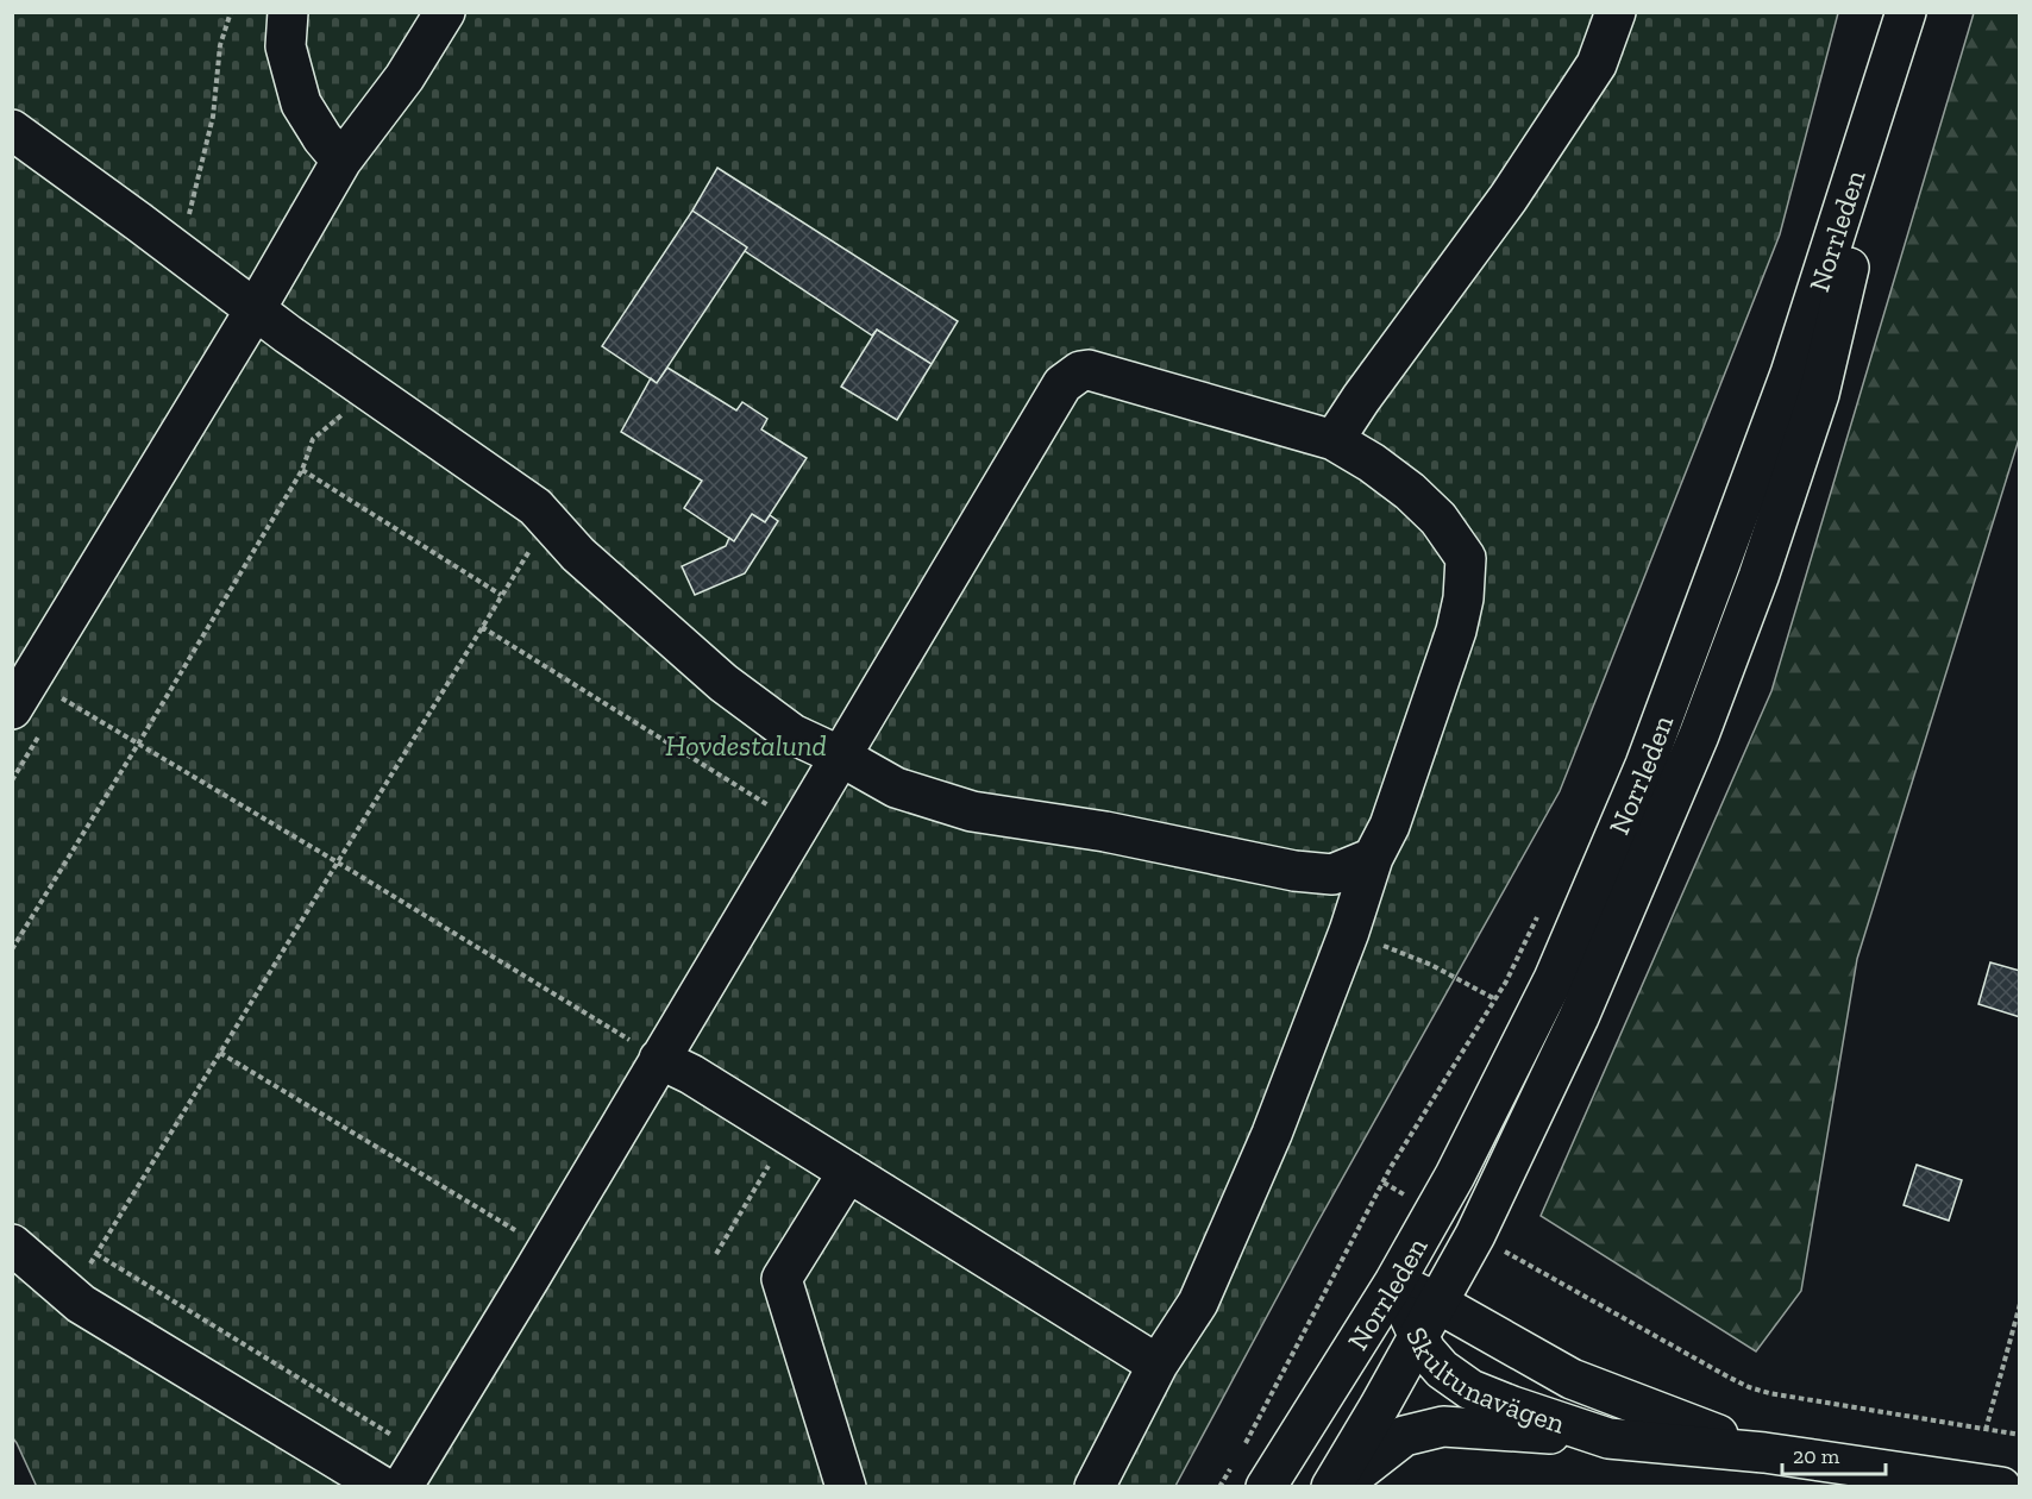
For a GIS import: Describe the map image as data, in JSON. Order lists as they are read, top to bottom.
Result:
{
  "streets": {
    "main road": ["Norrleden", "Skultunavägen"]
  },
  "crossings": [
    ["Norrleden", "Skultunavägen"]
  ],
  "parks": ["Hovdestalund"],
  "scale_bar": "20 m"
}
